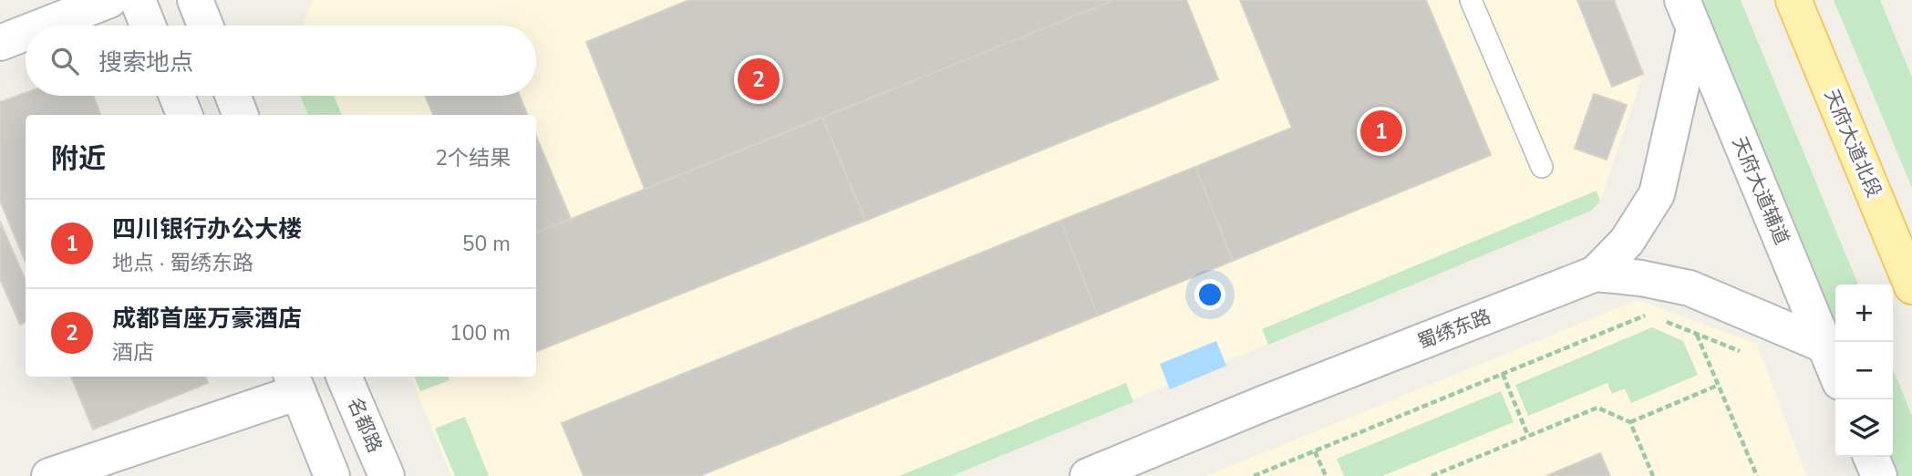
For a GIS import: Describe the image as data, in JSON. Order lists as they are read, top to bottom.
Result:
{
  "streets": {
    "main road": ["天府大道北段"],
    "street": ["天府大道辅道", "蜀绣东路", "名都路"]
  },
  "crossings": [
    ["天府大道辅道", "蜀绣东路"]
  ],
  "page": {
    "search": "搜索地点",
    "pins": ["2", "1"],
    "heading": ["附近", "2个结果"],
    "list": [
      {
        "mark": "1",
        "name": "四川银行办公大楼",
        "note": "地点 · 蜀绣东路",
        "value": "50 m"
      },
      {
        "mark": "2",
        "name": "成都首座万豪酒店",
        "note": "酒店",
        "value": "100 m"
      }
    ],
    "map_buttons": ["+", "−"]
  }
}
